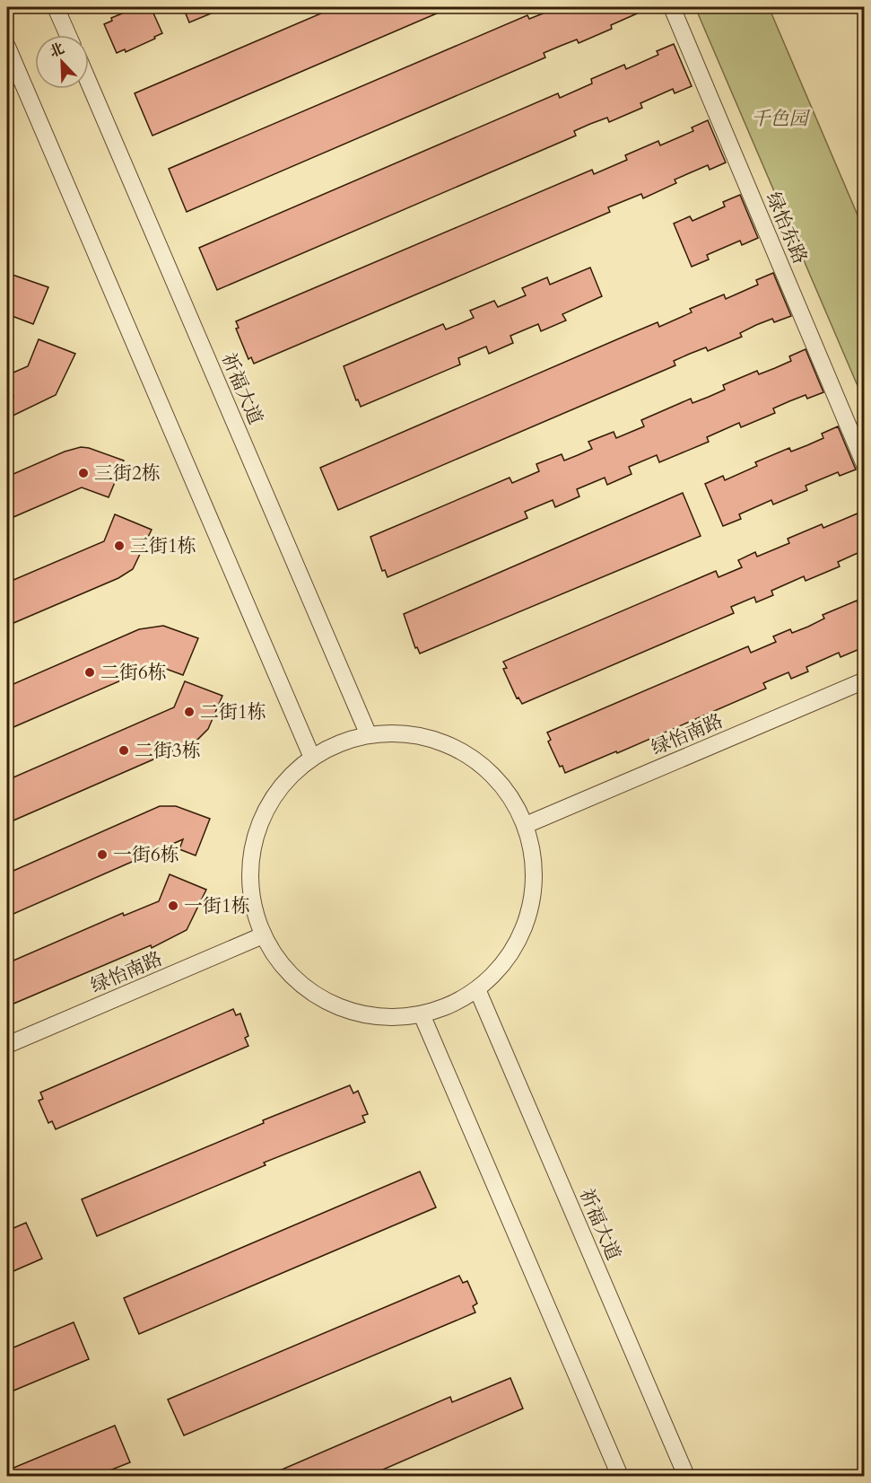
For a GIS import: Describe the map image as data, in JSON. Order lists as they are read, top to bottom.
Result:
{
  "streets": {
    "street": ["绿怡东路", "祈福大道", "绿怡南路"]
  },
  "parks": ["千色园"],
  "places": [
    "三街2栋",
    "三街1栋",
    "二街6栋",
    "二街1栋",
    "二街3栋",
    "一街6栋",
    "一街1栋"
  ],
  "north": "top left"
}
